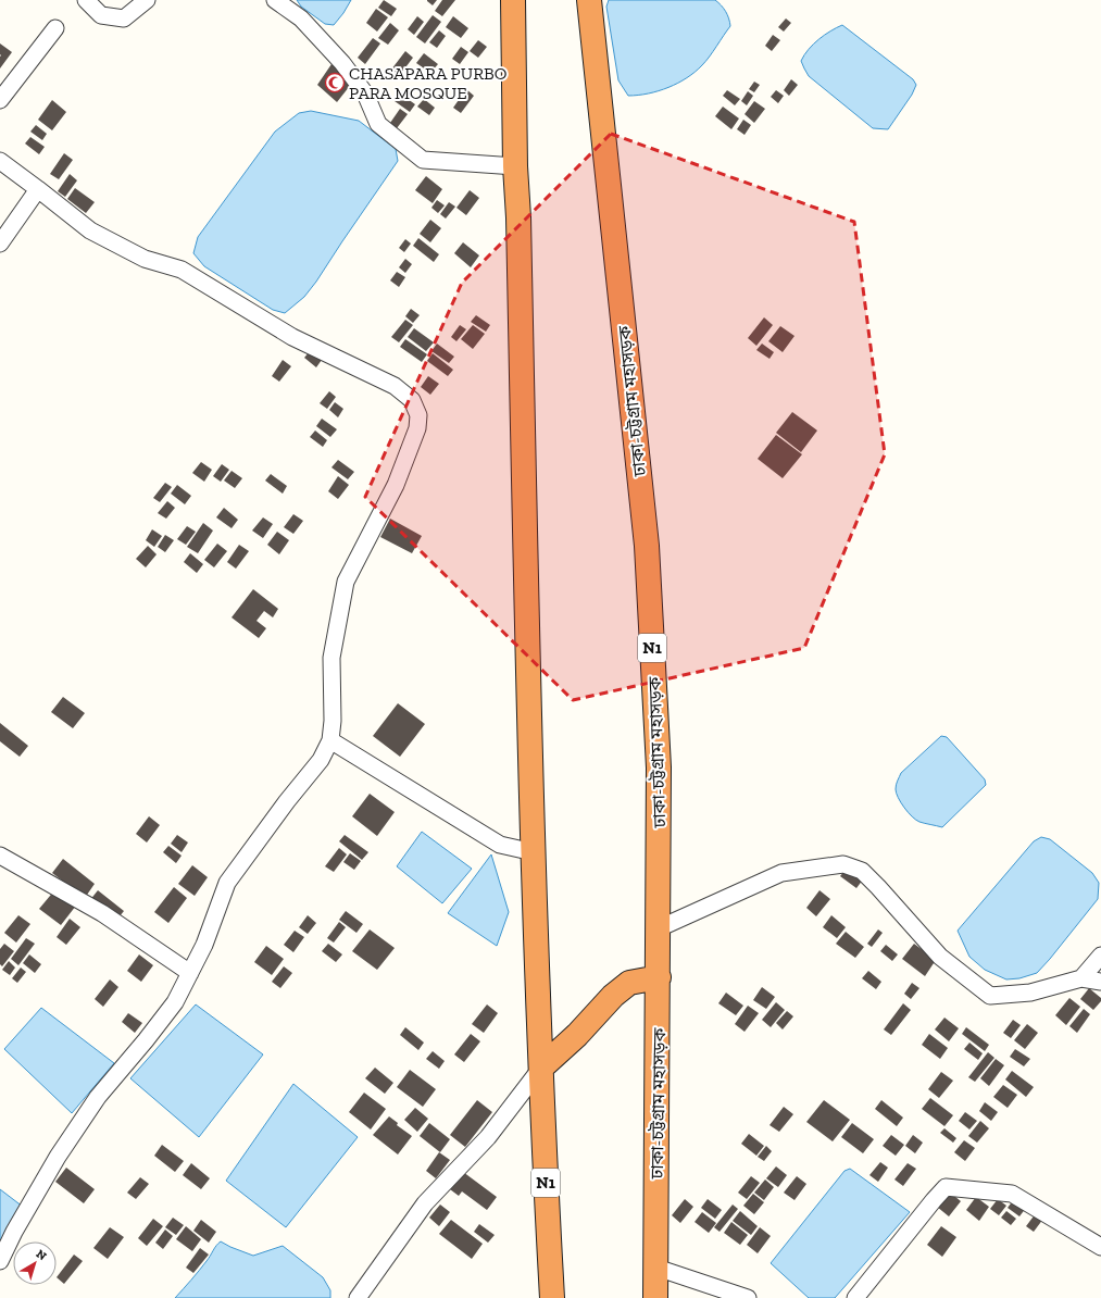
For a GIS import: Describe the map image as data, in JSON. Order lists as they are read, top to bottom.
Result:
{
  "streets": {
    "highway": ["ঢাকা-চট্টগ্রাম মহাসড়ক", "N1"]
  },
  "places": {
    "mosque": ["CHASAPARA PURBO PARA MOSQUE"]
  },
  "north": "top right"
}
